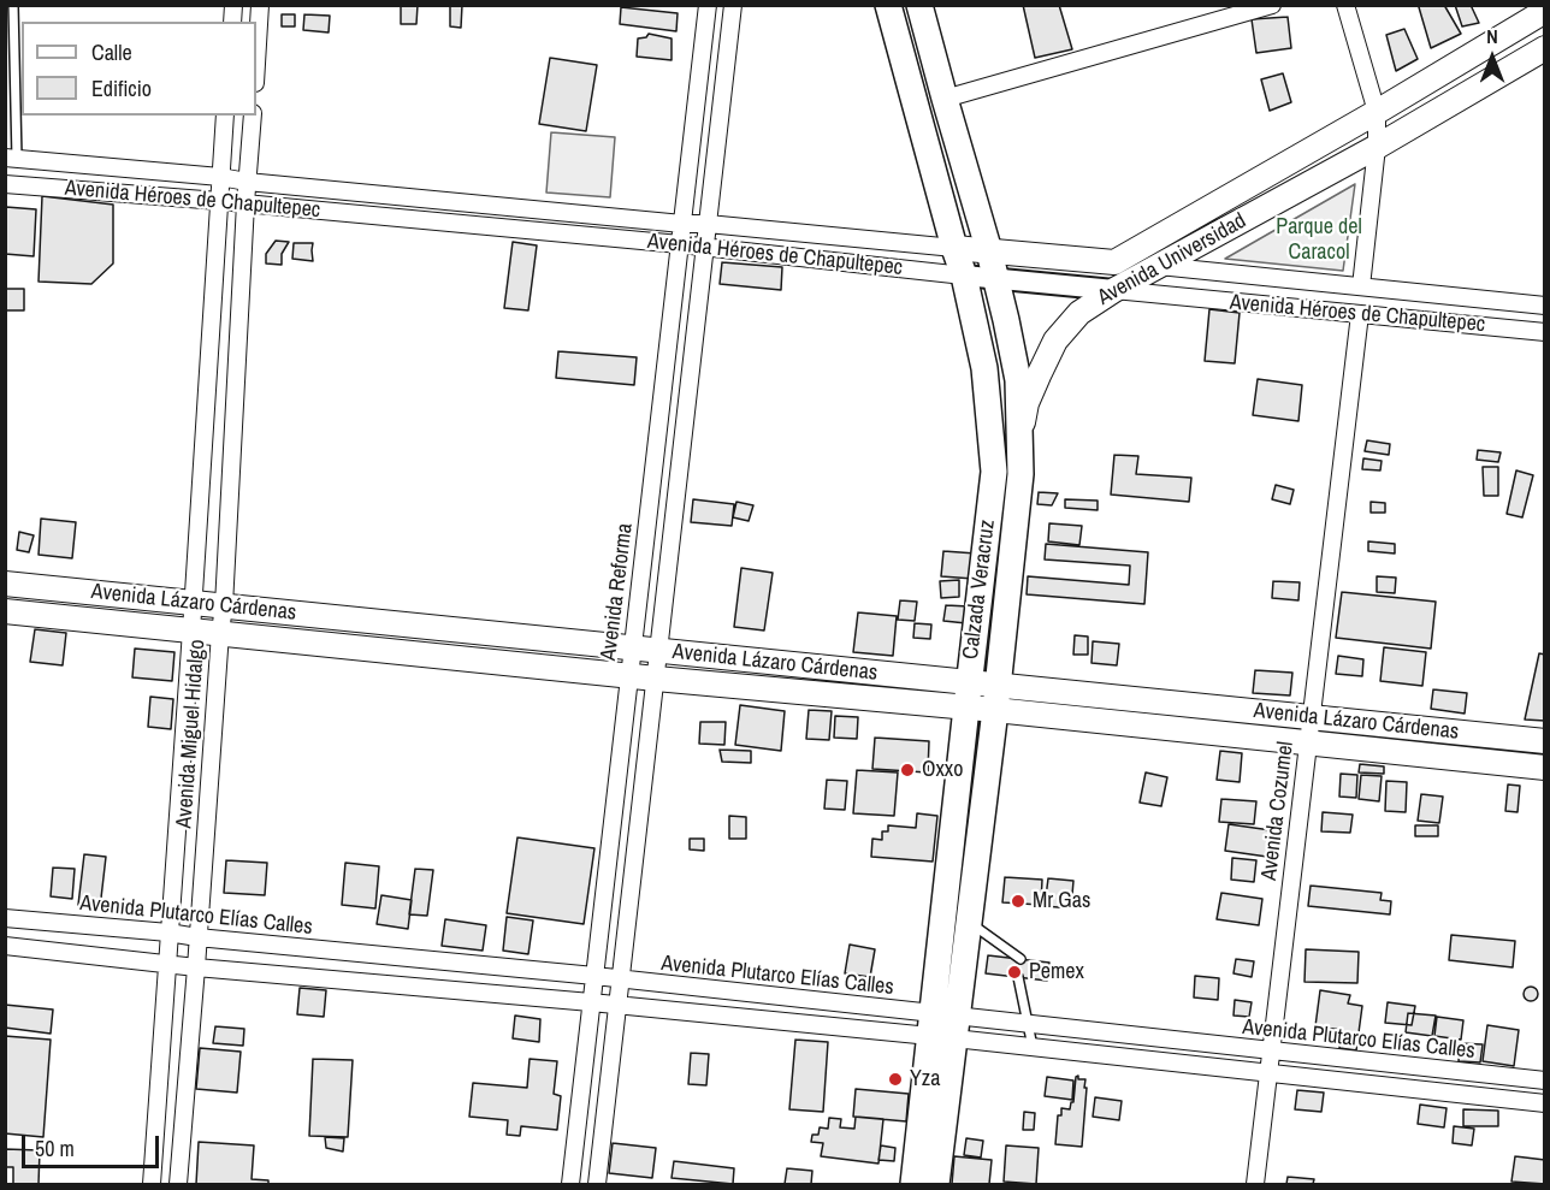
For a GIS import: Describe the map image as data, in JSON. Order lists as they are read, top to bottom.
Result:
{
  "streets": {
    "main road": [
      "Avenida Héroes de Chapultepec",
      "Avenida Universidad",
      "Calzada Veracruz",
      "Avenida Lázaro Cárdenas"
    ],
    "street": [
      "Avenida Reforma",
      "Avenida Miguel Hidalgo",
      "Avenida Cozumel",
      "Avenida Plutarco Elías Calles"
    ]
  },
  "crossings": [
    ["Avenida Héroes de Chapultepec", "Avenida Universidad"],
    ["Avenida Héroes de Chapultepec", "Calzada Veracruz"],
    ["Avenida Héroes de Chapultepec", "Avenida Reforma"],
    ["Avenida Héroes de Chapultepec", "Avenida Miguel Hidalgo"],
    ["Avenida Héroes de Chapultepec", "Avenida Cozumel"],
    ["Avenida Universidad", "Calzada Veracruz"],
    ["Calzada Veracruz", "Avenida Lázaro Cárdenas"],
    ["Calzada Veracruz", "Avenida Plutarco Elías Calles"],
    ["Avenida Reforma", "Avenida Lázaro Cárdenas"],
    ["Avenida Reforma", "Avenida Plutarco Elías Calles"],
    ["Avenida Lázaro Cárdenas", "Avenida Miguel Hidalgo"],
    ["Avenida Lázaro Cárdenas", "Avenida Cozumel"],
    ["Avenida Miguel Hidalgo", "Avenida Plutarco Elías Calles"],
    ["Avenida Cozumel", "Avenida Plutarco Elías Calles"]
  ],
  "parks": ["Parque del Caracol"],
  "places": [
    "Oxxo",
    "Mr Gas",
    "Pemex",
    "Yza"
  ],
  "legend": ["Calle", "Edificio"],
  "scale_bar": "50 m",
  "north": "top"
}
